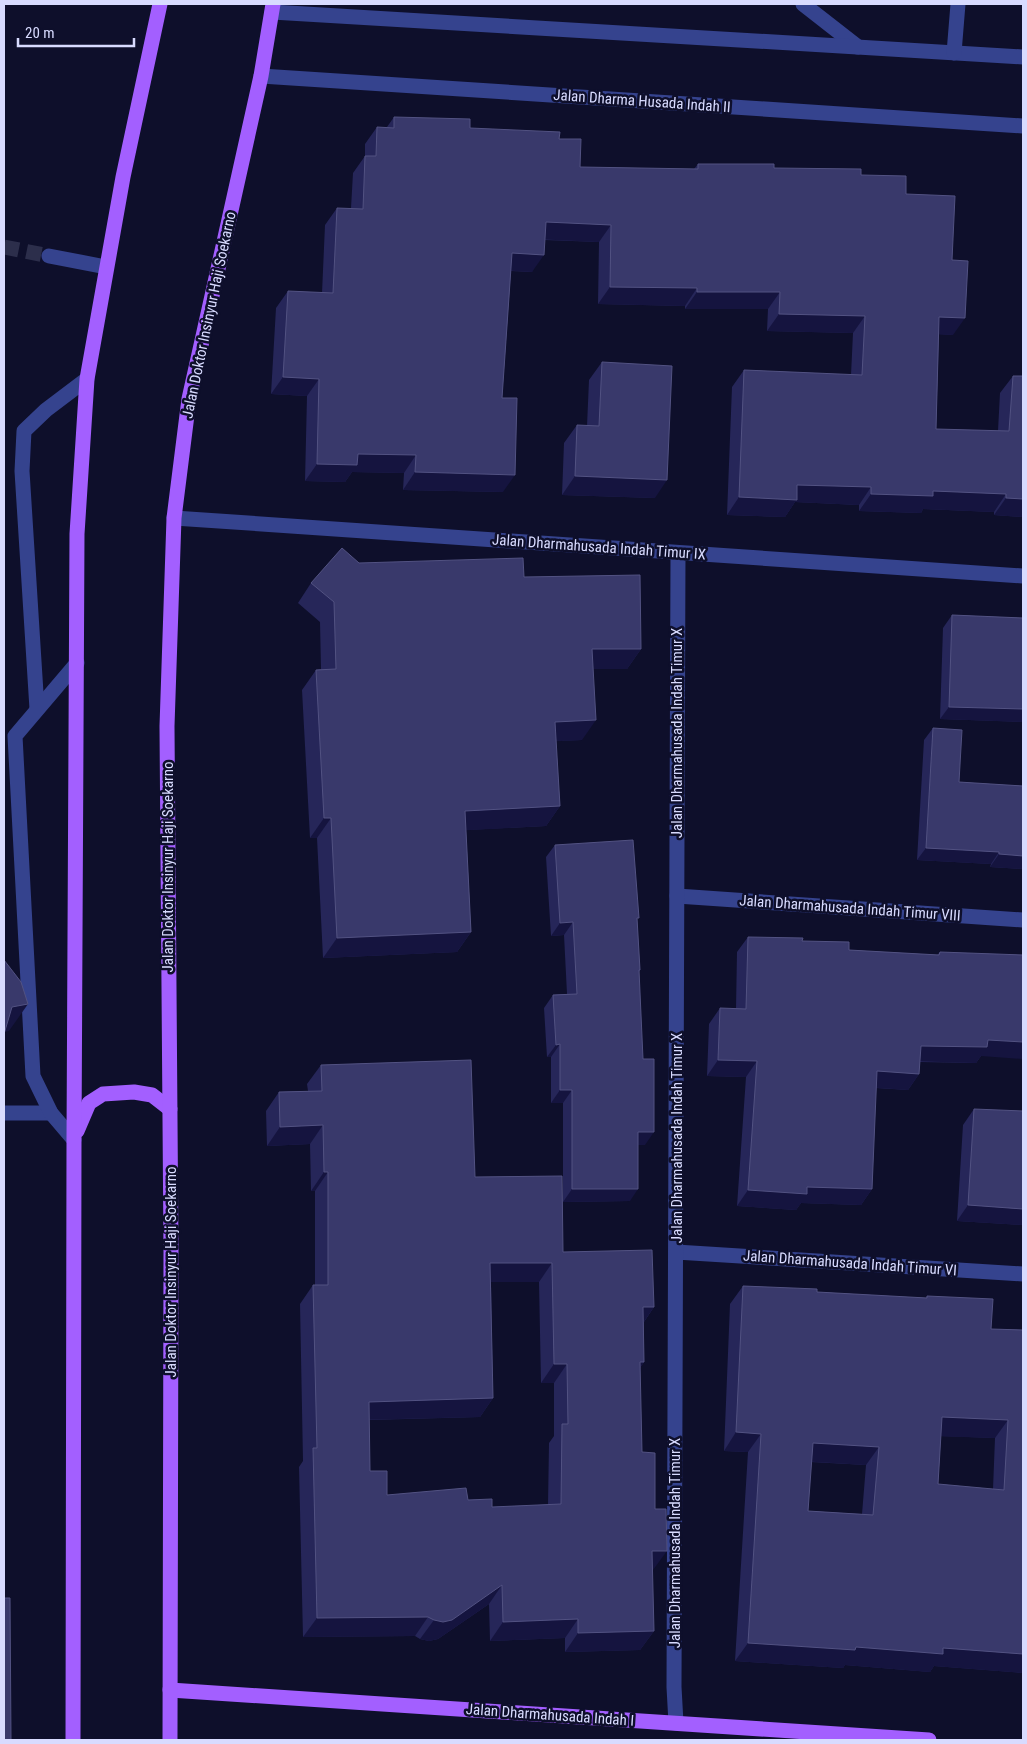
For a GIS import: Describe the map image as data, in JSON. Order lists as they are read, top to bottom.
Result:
{
  "streets": {
    "main road": ["Jalan Doktor Insinyur Haji Soekarno", "Jalan Dharmahusada Indah I"],
    "street": [
      "Jalan Dharma Husada Indah II",
      "Jalan Dharmahusada Indah Timur IX",
      "Jalan Dharmahusada Indah Timur X",
      "Jalan Dharmahusada Indah Timur VIII",
      "Jalan Dharmahusada Indah Timur VI"
    ]
  },
  "crossings": [
    ["Jalan Dharma Husada Indah II", "Jalan Doktor Insinyur Haji Soekarno"],
    ["Jalan Doktor Insinyur Haji Soekarno", "Jalan Dharmahusada Indah Timur IX"],
    ["Jalan Doktor Insinyur Haji Soekarno", "Jalan Dharmahusada Indah I"],
    ["Jalan Dharmahusada Indah Timur IX", "Jalan Dharmahusada Indah Timur X"],
    ["Jalan Dharmahusada Indah Timur X", "Jalan Dharmahusada Indah Timur VIII"],
    ["Jalan Dharmahusada Indah Timur X", "Jalan Dharmahusada Indah Timur VI"],
    ["Jalan Dharmahusada Indah Timur X", "Jalan Dharmahusada Indah I"]
  ],
  "scale_bar": "20 m"
}
